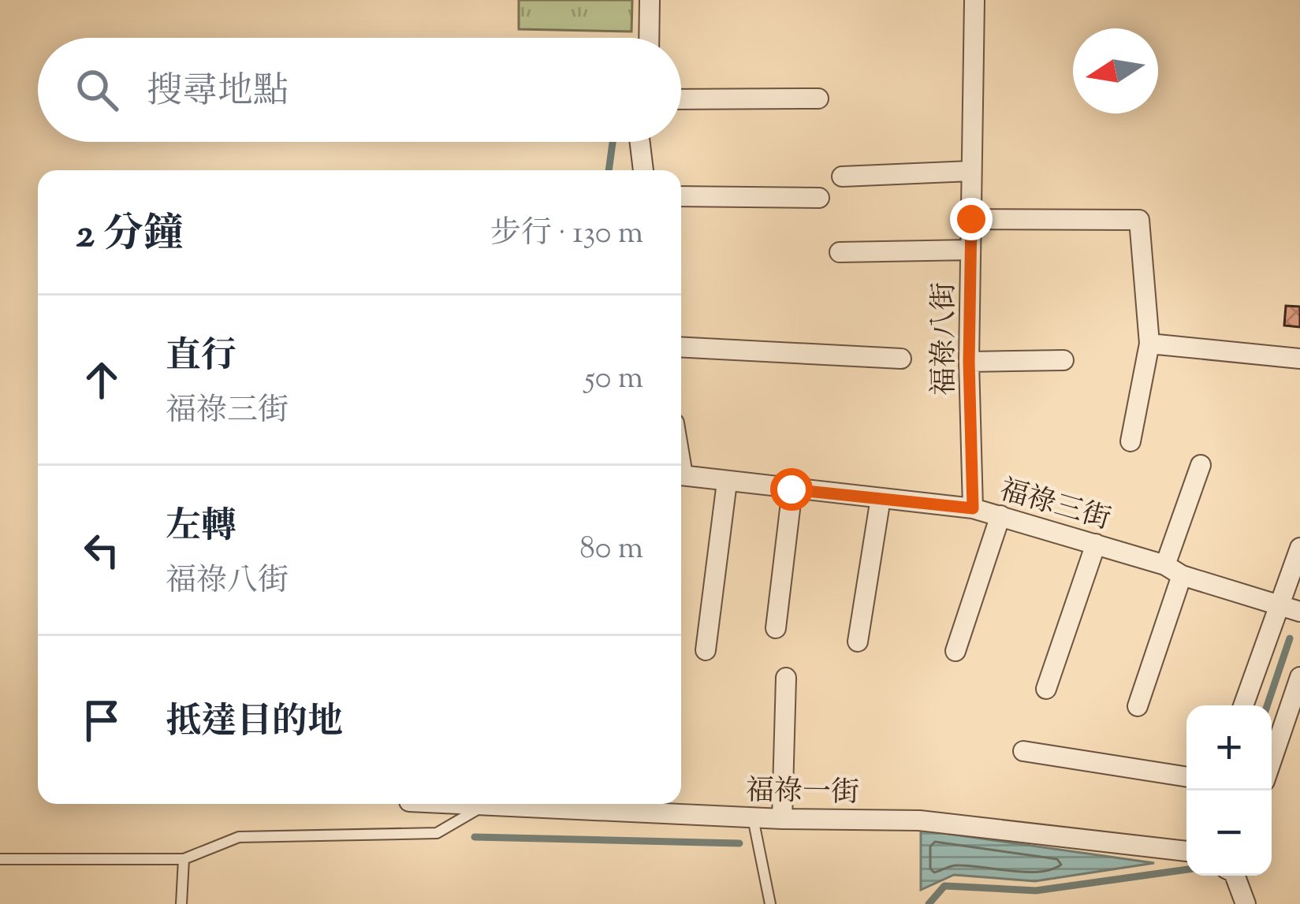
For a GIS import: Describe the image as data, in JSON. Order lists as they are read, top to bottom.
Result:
{
  "streets": {
    "street": ["福祿八街", "福祿三街", "福祿一街"]
  },
  "crossings": [
    ["福祿八街", "福祿三街"]
  ],
  "north": "left",
  "page": {
    "search": "搜尋地點",
    "heading": ["2 分鐘", "步行 · 130 m"],
    "list": [
      ["直行", "福祿三街", "50 m"],
      ["左轉", "福祿八街", "80 m"],
      "抵達目的地"
    ],
    "map_buttons": ["+", "−"]
  }
}
